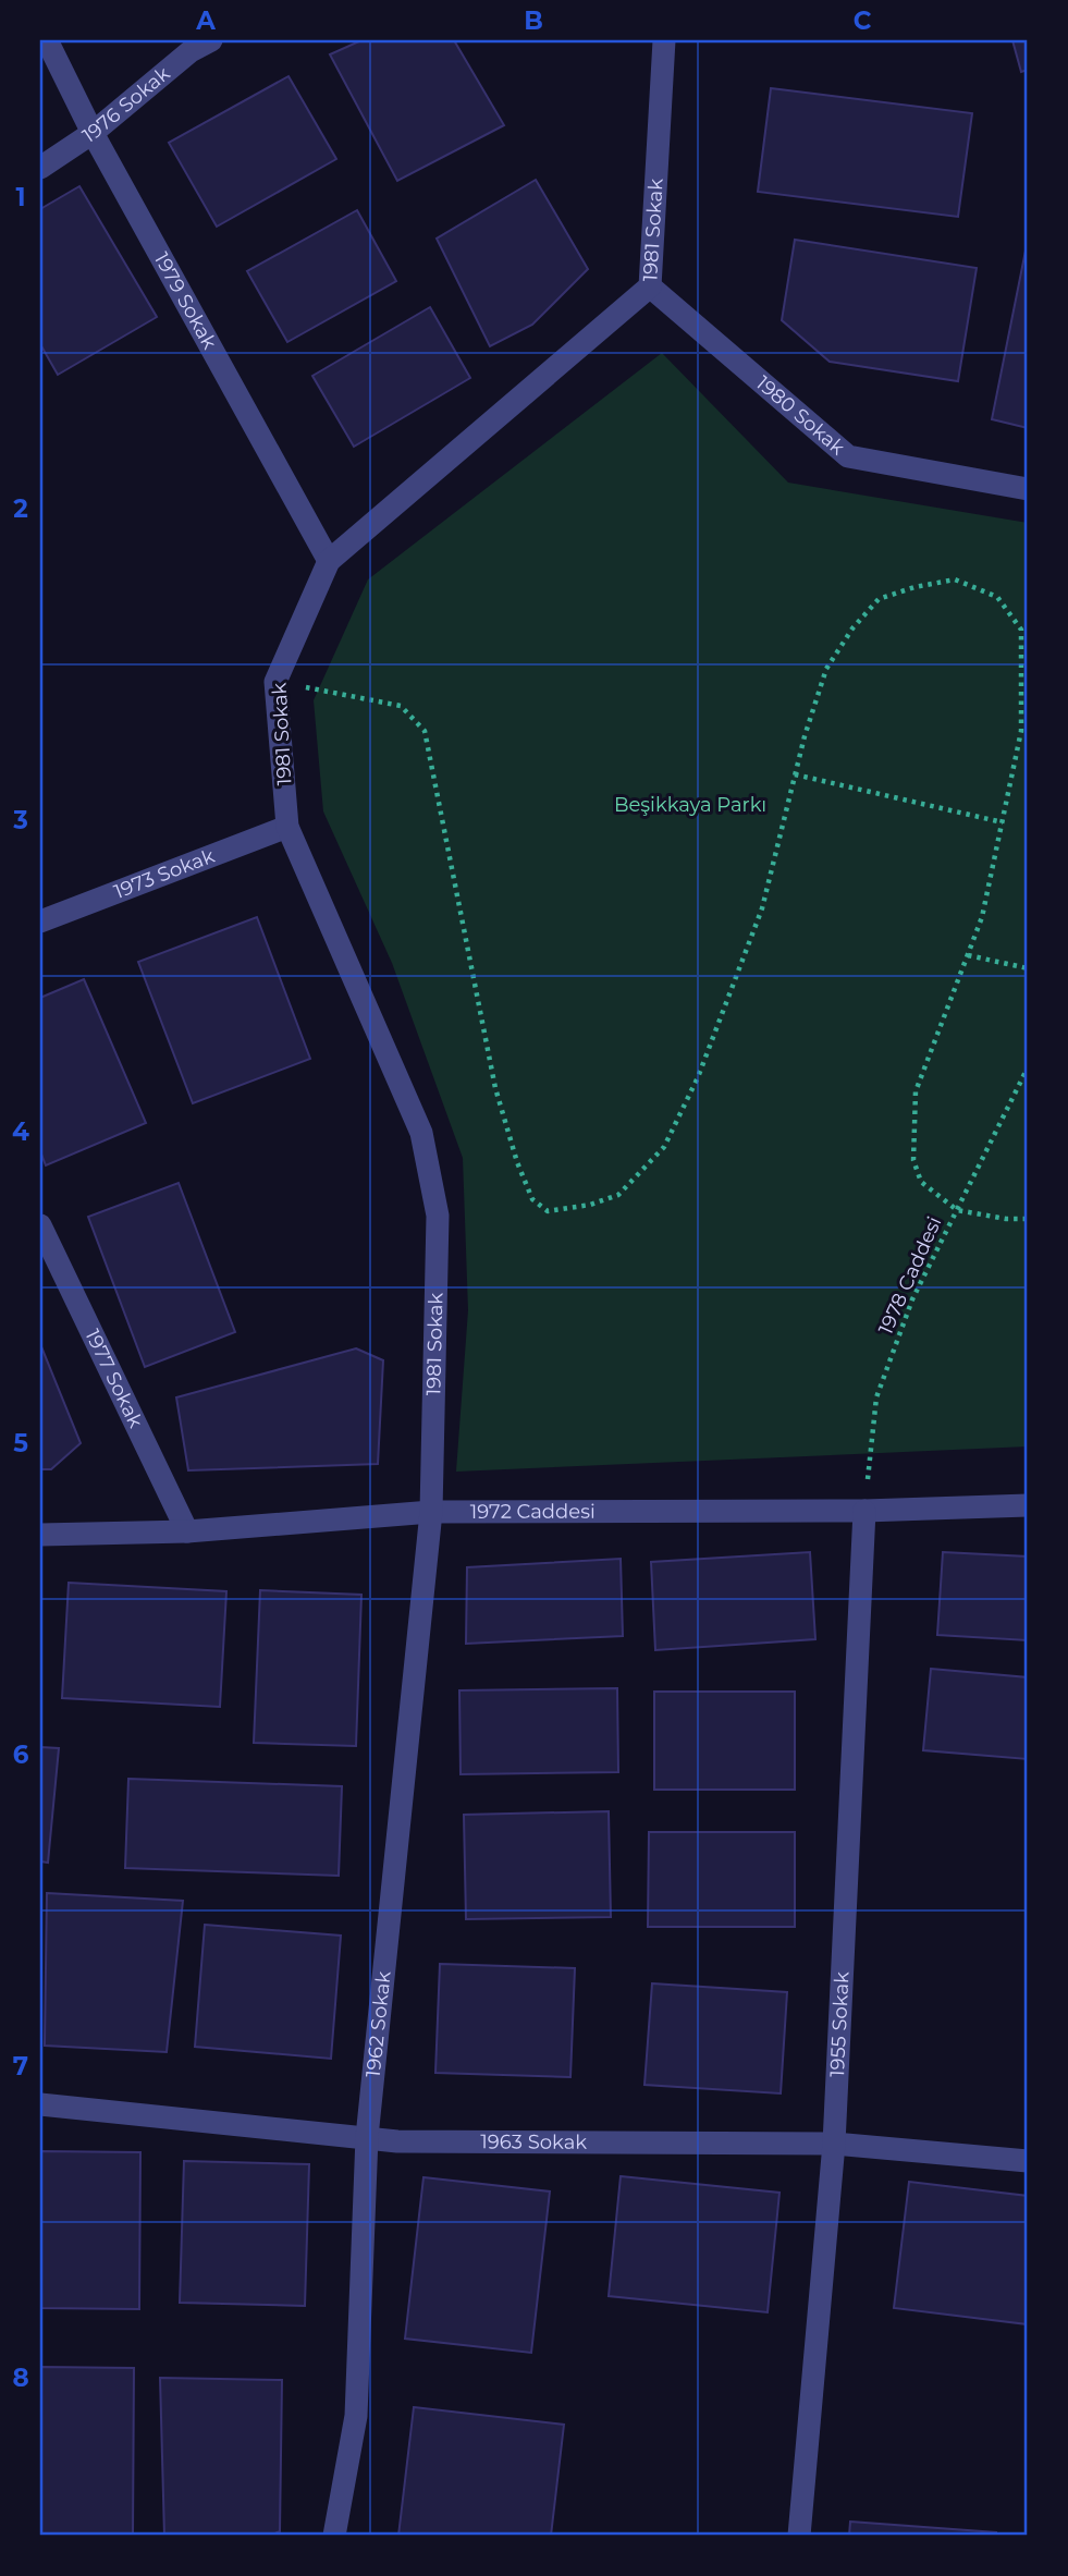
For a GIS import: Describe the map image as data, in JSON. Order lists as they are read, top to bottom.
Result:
{
  "streets": {
    "street": [
      "1976 Sokak",
      "1981 Sokak",
      "1979 Sokak",
      "1980 Sokak",
      "1973 Sokak",
      "1977 Sokak",
      "1972 Caddesi",
      "1962 Sokak",
      "1955 Sokak",
      "1963 Sokak"
    ],
    "path": ["1978 Caddesi"]
  },
  "crossings": [
    ["1976 Sokak", "1979 Sokak"],
    ["1981 Sokak", "1979 Sokak"],
    ["1981 Sokak", "1980 Sokak"],
    ["1981 Sokak", "1973 Sokak"],
    ["1981 Sokak", "1972 Caddesi"],
    ["1981 Sokak", "1962 Sokak"],
    ["1978 Caddesi", "1972 Caddesi"],
    ["1978 Caddesi", "1955 Sokak"],
    ["1977 Sokak", "1972 Caddesi"],
    ["1972 Caddesi", "1962 Sokak"],
    ["1972 Caddesi", "1955 Sokak"],
    ["1962 Sokak", "1963 Sokak"],
    ["1955 Sokak", "1963 Sokak"]
  ],
  "parks": ["Beşikkaya Parkı"],
  "grid": {
    "columns": ["A", "B", "C"],
    "rows": [
      "1",
      "2",
      "3",
      "4",
      "5",
      "6",
      "7",
      "8"
    ]
  }
}
